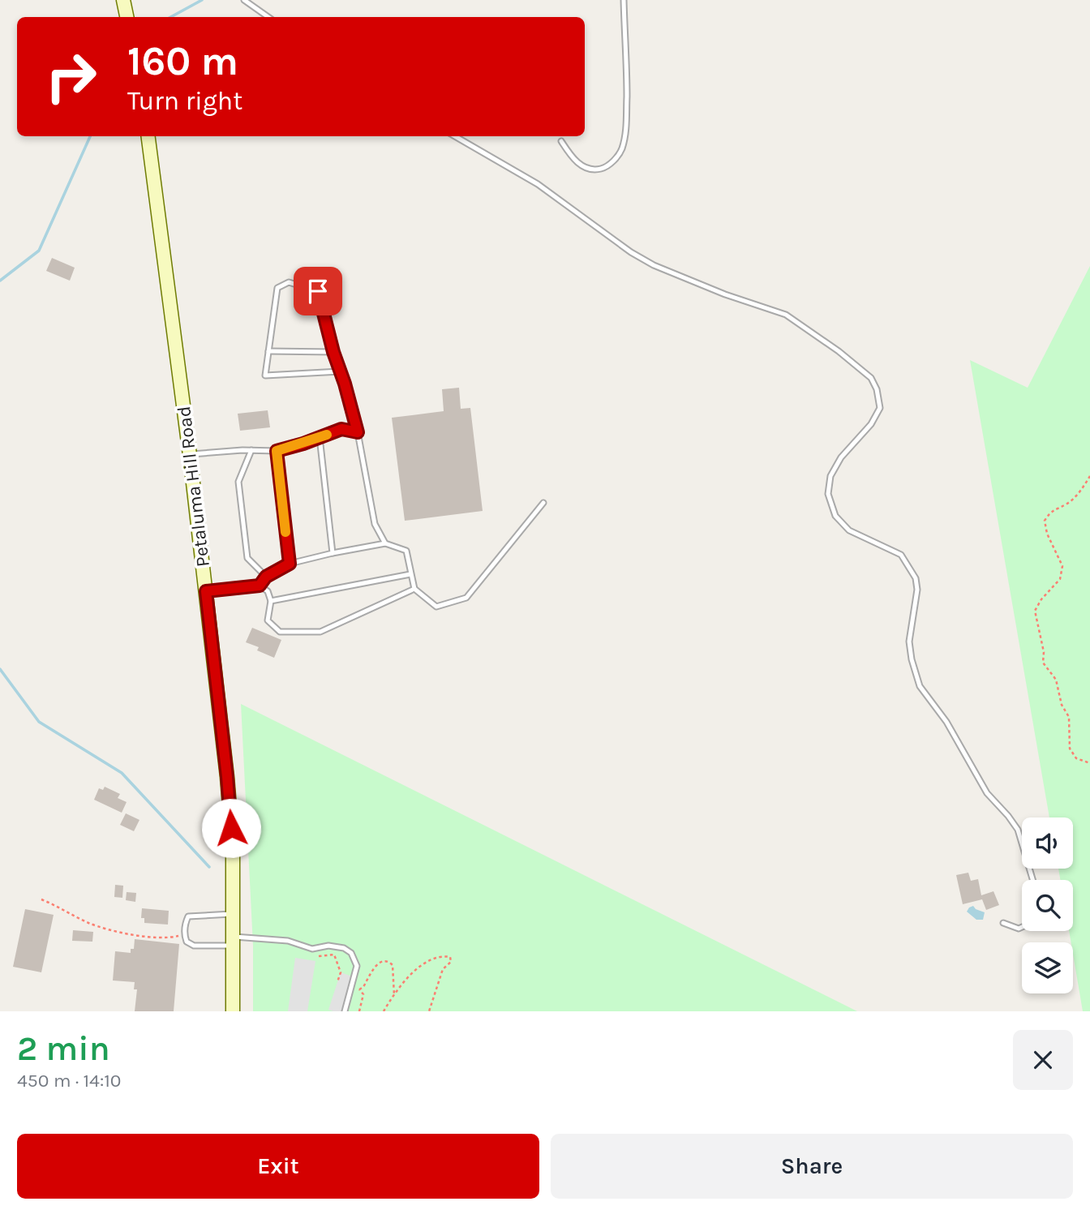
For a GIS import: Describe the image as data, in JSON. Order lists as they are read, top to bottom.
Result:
{
  "streets": {
    "main road": ["Petaluma Hill Road"]
  },
  "page": {
    "turn": ["160 m", "Turn right"],
    "heading": ["2 min", "450 m · 14:10"],
    "buttons": ["Exit", "Share"]
  }
}
